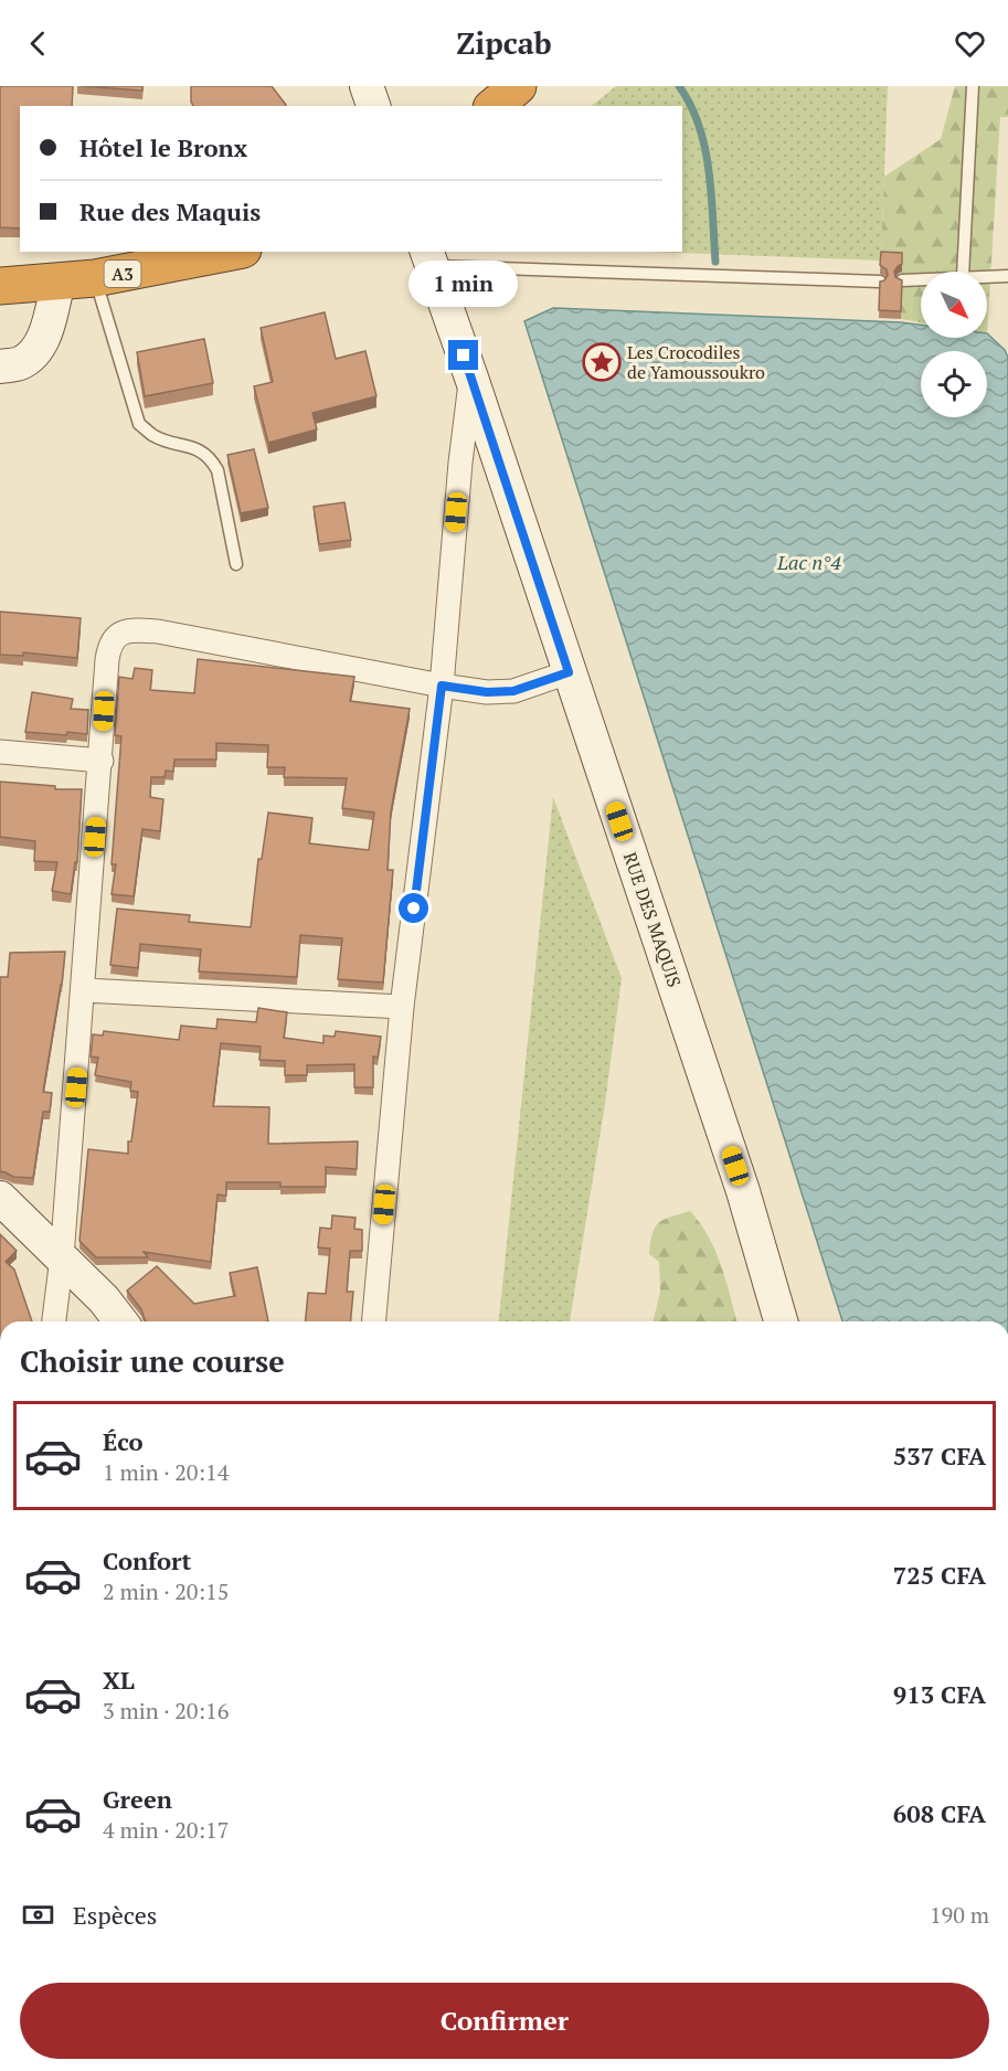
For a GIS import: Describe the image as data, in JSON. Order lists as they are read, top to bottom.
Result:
{
  "streets": {
    "highway": ["A3"],
    "street": ["RUE DES MAQUIS"]
  },
  "water": ["Lac n°4"],
  "places": {
    "place": ["Les Crocodiles de Yamoussoukro"]
  },
  "north": "bottom right",
  "page": {
    "header": "Zipcab",
    "banner": ["Hôtel le Bronx", "Rue des Maquis"],
    "bubble": "1 min",
    "heading": "Choisir une course",
    "list": [
      {
        "name": "Éco",
        "note": "1 min · 20:14",
        "value": "537 CFA"
      },
      {
        "name": "Confort",
        "note": "2 min · 20:15",
        "value": "725 CFA"
      },
      {
        "name": "XL",
        "note": "3 min · 20:16",
        "value": "913 CFA"
      },
      {
        "name": "Green",
        "note": "4 min · 20:17",
        "value": "608 CFA"
      }
    ],
    "pay": ["Espèces", "190 m"],
    "buttons": "Confirmer"
  }
}
